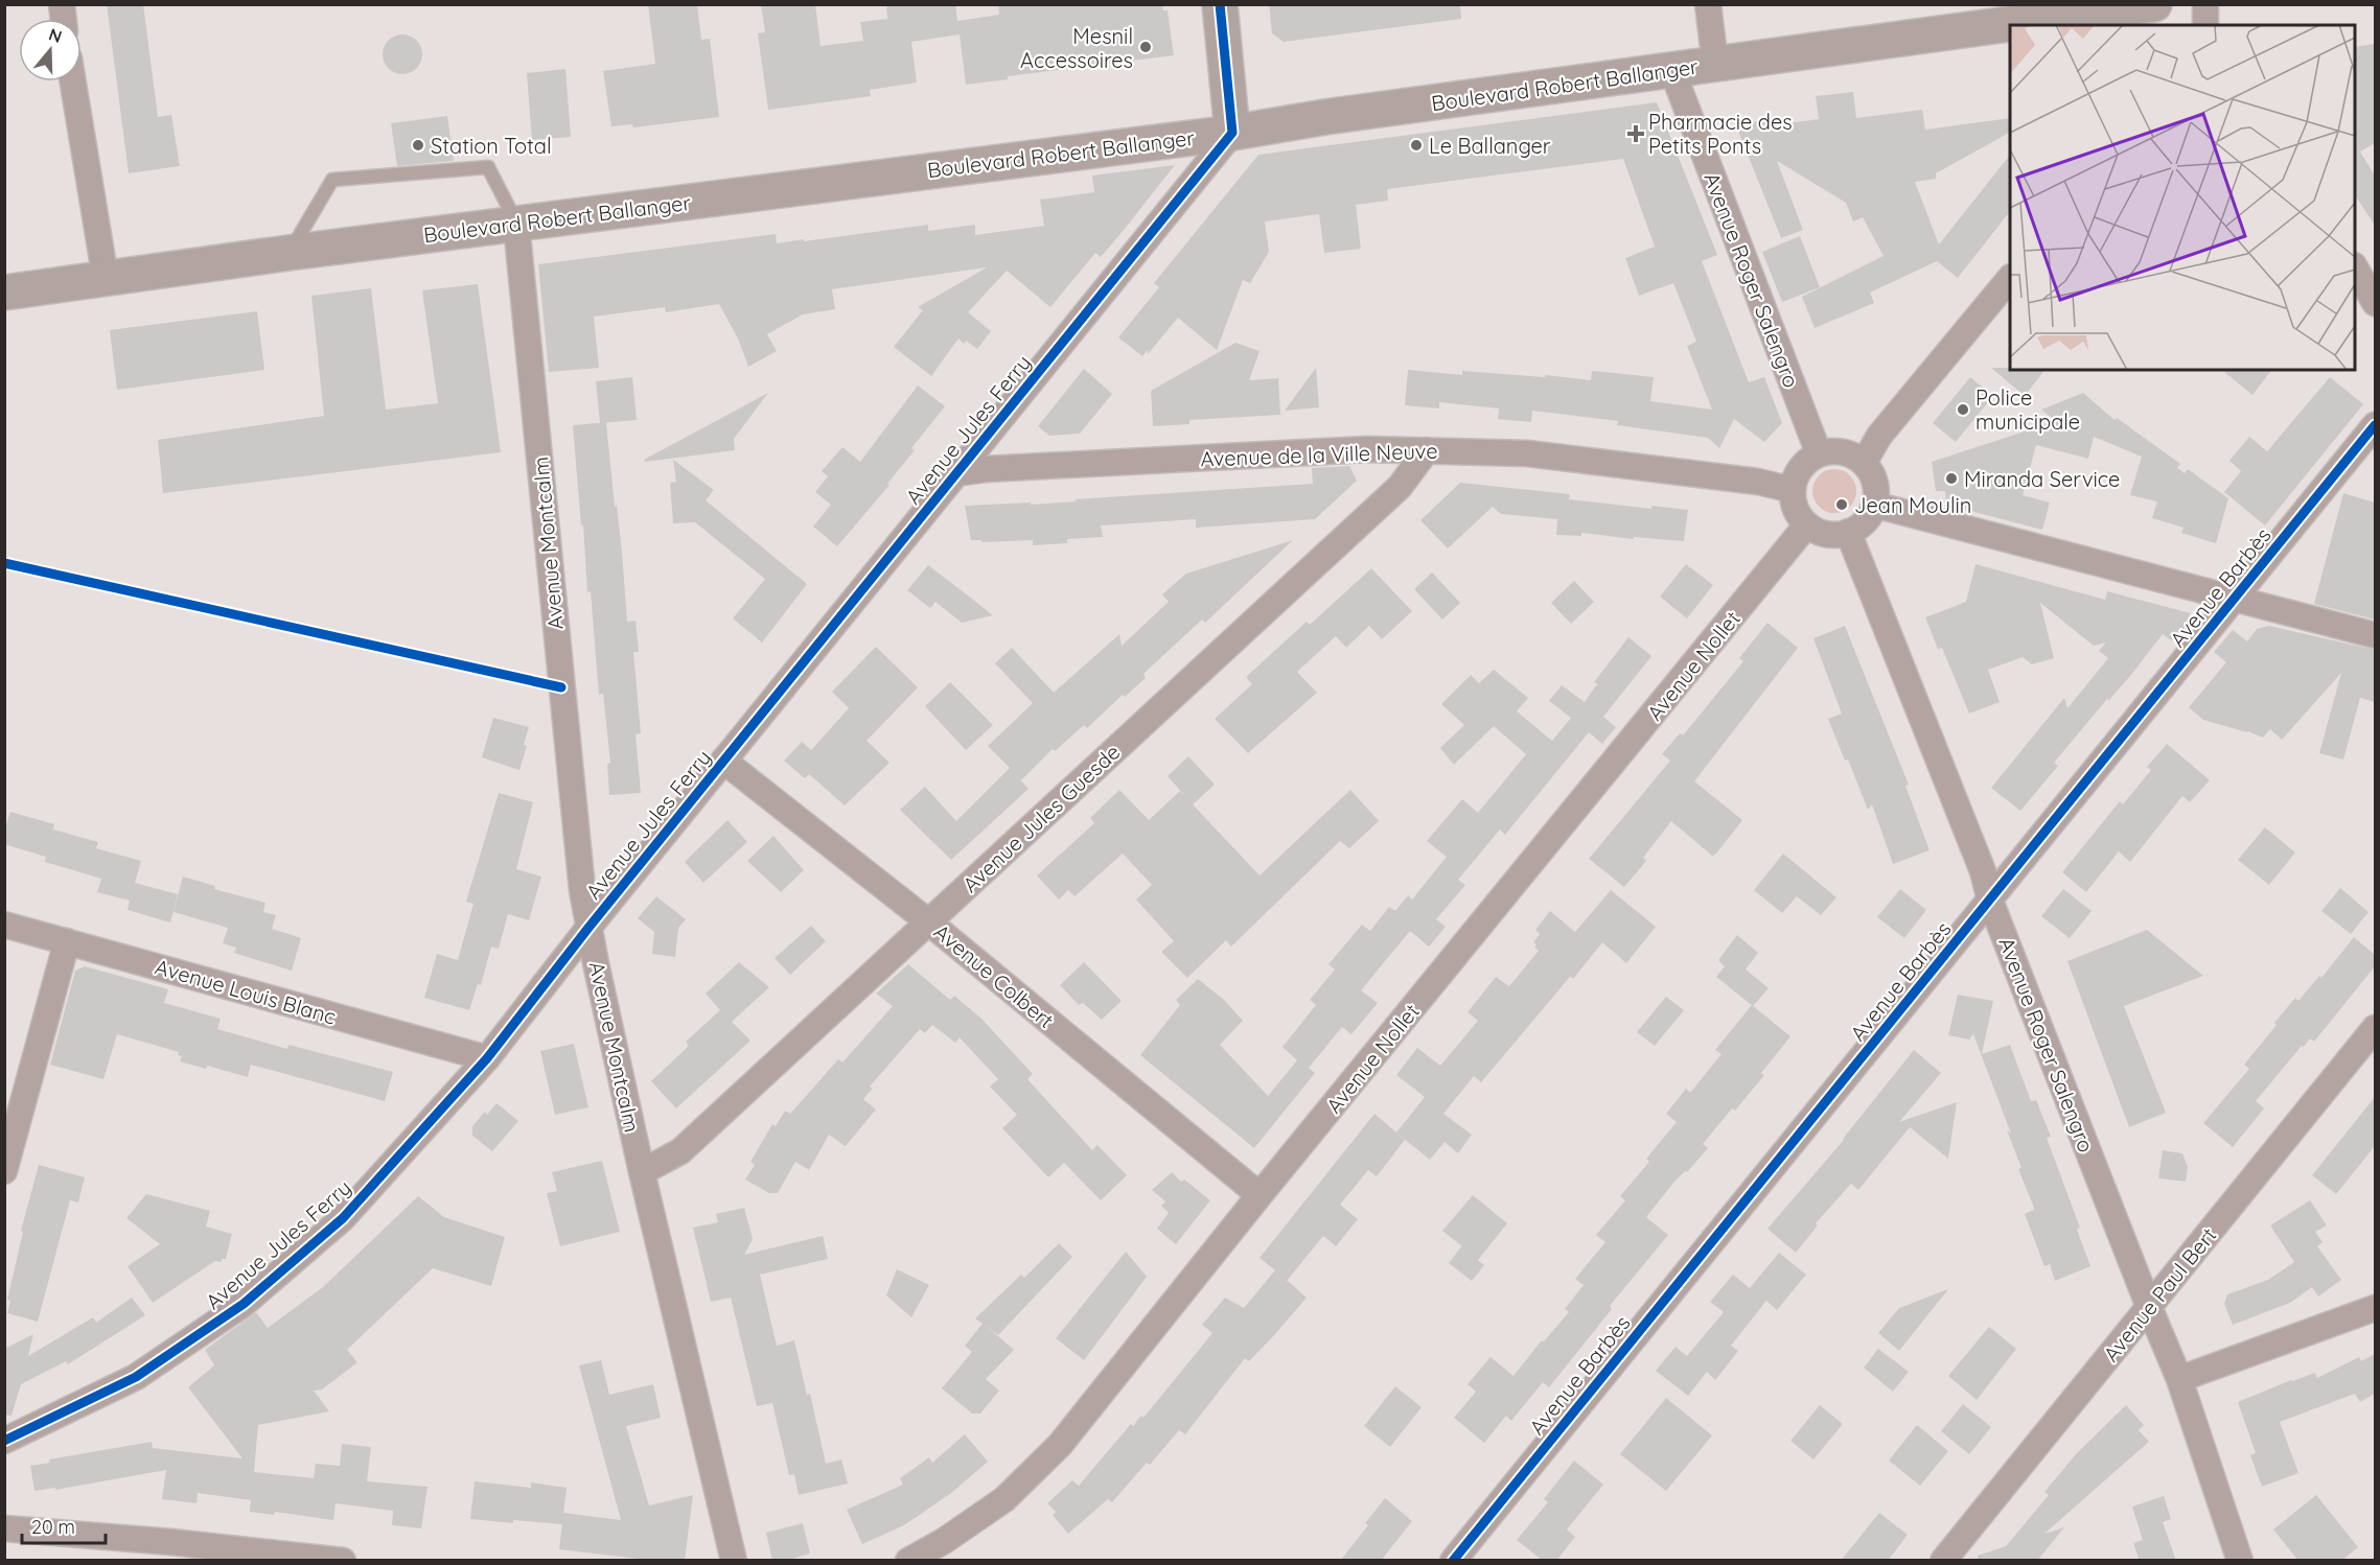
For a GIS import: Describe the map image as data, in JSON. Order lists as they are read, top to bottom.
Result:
{
  "streets": {
    "main road": ["Boulevard Robert Ballanger"],
    "street": [
      "Avenue Roger Salengro",
      "Avenue Jules Ferry",
      "Avenue de la Ville Neuve",
      "Avenue Montcalm",
      "Avenue Barbès",
      "Avenue Nollet",
      "Avenue Jules Guesde",
      "Avenue Colbert",
      "Avenue Louis Blanc",
      "Avenue Paul Bert"
    ]
  },
  "crossings": [
    ["Boulevard Robert Ballanger", "Avenue Roger Salengro"],
    ["Boulevard Robert Ballanger", "Avenue Jules Ferry"],
    ["Boulevard Robert Ballanger", "Avenue Montcalm"],
    ["Avenue Roger Salengro", "Avenue de la Ville Neuve"],
    ["Avenue Roger Salengro", "Avenue Barbès"],
    ["Avenue Roger Salengro", "Avenue Nollet"],
    ["Avenue Roger Salengro", "Avenue Paul Bert"],
    ["Avenue Jules Ferry", "Avenue de la Ville Neuve"],
    ["Avenue Jules Ferry", "Avenue Montcalm"],
    ["Avenue Jules Ferry", "Avenue Colbert"],
    ["Avenue Jules Ferry", "Avenue Louis Blanc"],
    ["Avenue de la Ville Neuve", "Avenue Nollet"],
    ["Avenue de la Ville Neuve", "Avenue Jules Guesde"],
    ["Avenue Montcalm", "Avenue Jules Guesde"],
    ["Avenue Nollet", "Avenue Colbert"],
    ["Avenue Jules Guesde", "Avenue Colbert"]
  ],
  "places": {
    "other": [
      "Mesnil Accessoires",
      "Station Total",
      "Le Ballanger",
      "Police municipale",
      "Miranda Service",
      "Jean Moulin"
    ],
    "health": ["Pharmacie des Petits Ponts"]
  },
  "scale_bar": "20 m",
  "north": "top"
}
